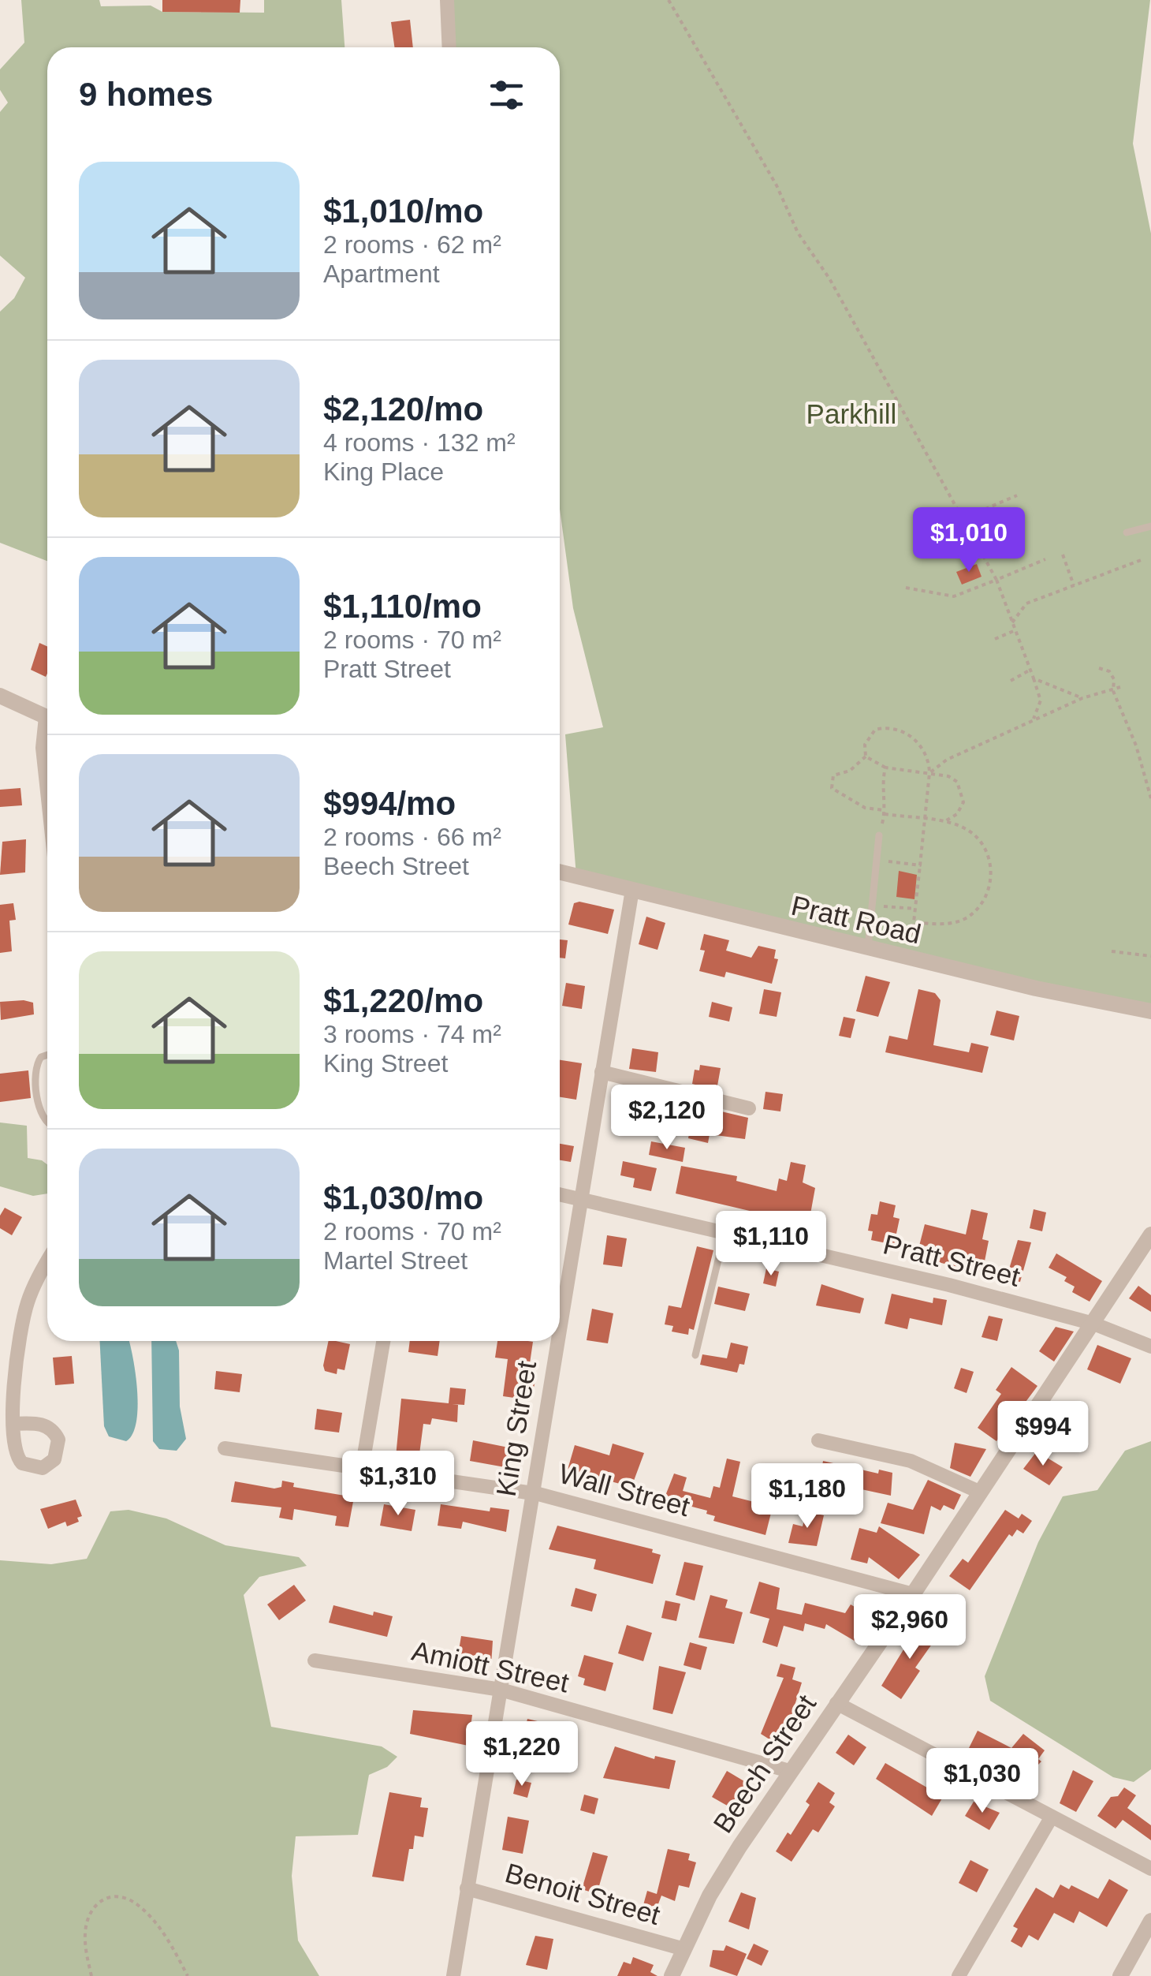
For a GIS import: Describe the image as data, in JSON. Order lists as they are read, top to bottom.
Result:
{
  "streets": {
    "street": [
      "Pratt Road",
      "Pratt Street",
      "King Street",
      "Wall Street",
      "Amiott Street",
      "Beech Street",
      "Benoit Street"
    ]
  },
  "crossings": [
    ["Pratt Road", "King Street"],
    ["Pratt Street", "King Street"],
    ["Pratt Street", "Beech Street"],
    ["King Street", "Wall Street"],
    ["King Street", "Amiott Street"],
    ["King Street", "Benoit Street"],
    ["Wall Street", "Beech Street"],
    ["Amiott Street", "Beech Street"],
    ["Beech Street", "Benoit Street"]
  ],
  "parks": ["Parkhill"],
  "page": {
    "heading": "9 homes",
    "list": [
      {
        "name": "$1,010/mo",
        "note": "2 rooms · 62 m² · Apartment"
      },
      {
        "name": "$2,120/mo",
        "note": "4 rooms · 132 m² · King Place"
      },
      {
        "name": "$1,110/mo",
        "note": "2 rooms · 70 m² · Pratt Street"
      },
      {
        "name": "$994/mo",
        "note": "2 rooms · 66 m² · Beech Street"
      },
      {
        "name": "$1,220/mo",
        "note": "3 rooms · 74 m² · King Street"
      },
      {
        "name": "$1,030/mo",
        "note": "2 rooms · 70 m² · Martel Street"
      }
    ],
    "price": [
      "$1,010",
      "$2,120",
      "$1,110",
      "$994",
      "$1,310",
      "$1,180",
      "$2,960",
      "$1,220",
      "$1,030"
    ]
  }
}
